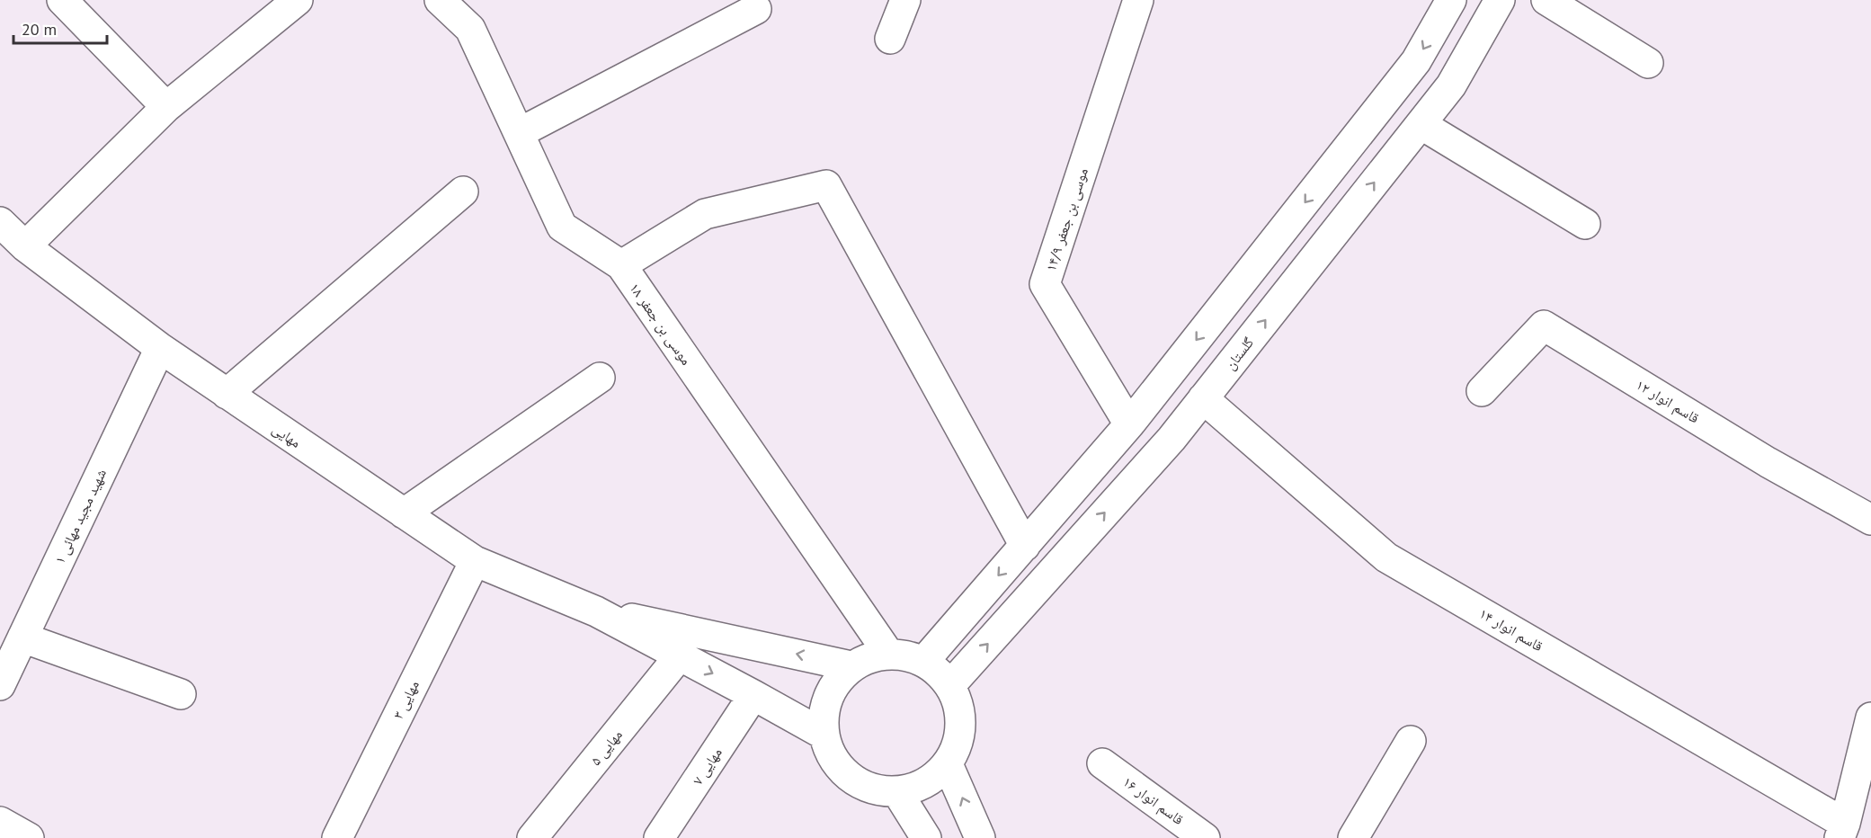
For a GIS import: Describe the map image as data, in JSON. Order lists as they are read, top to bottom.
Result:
{
  "streets": {
    "street": [
      "موسی بن جعفر ۱۴/۹",
      "موسی بن جعفر ۱۸",
      "گلستان",
      "قاسم انوار ۱۲",
      "مهایی",
      "شهید مجید مهائی ۱",
      "قاسم انوار ۱۴",
      "مهایی ۳",
      "مهایی ۵",
      "مهایی ۷",
      "قاسم انوار ۱۶"
    ]
  },
  "crossings": [
    ["موسی بن جعفر ۱۸", "گلستان"],
    ["گلستان", "قاسم انوار ۱۴"],
    ["مهایی", "شهید مجید مهائی ۱"],
    ["مهایی", "مهایی ۳"]
  ],
  "scale_bar": "20 m"
}
